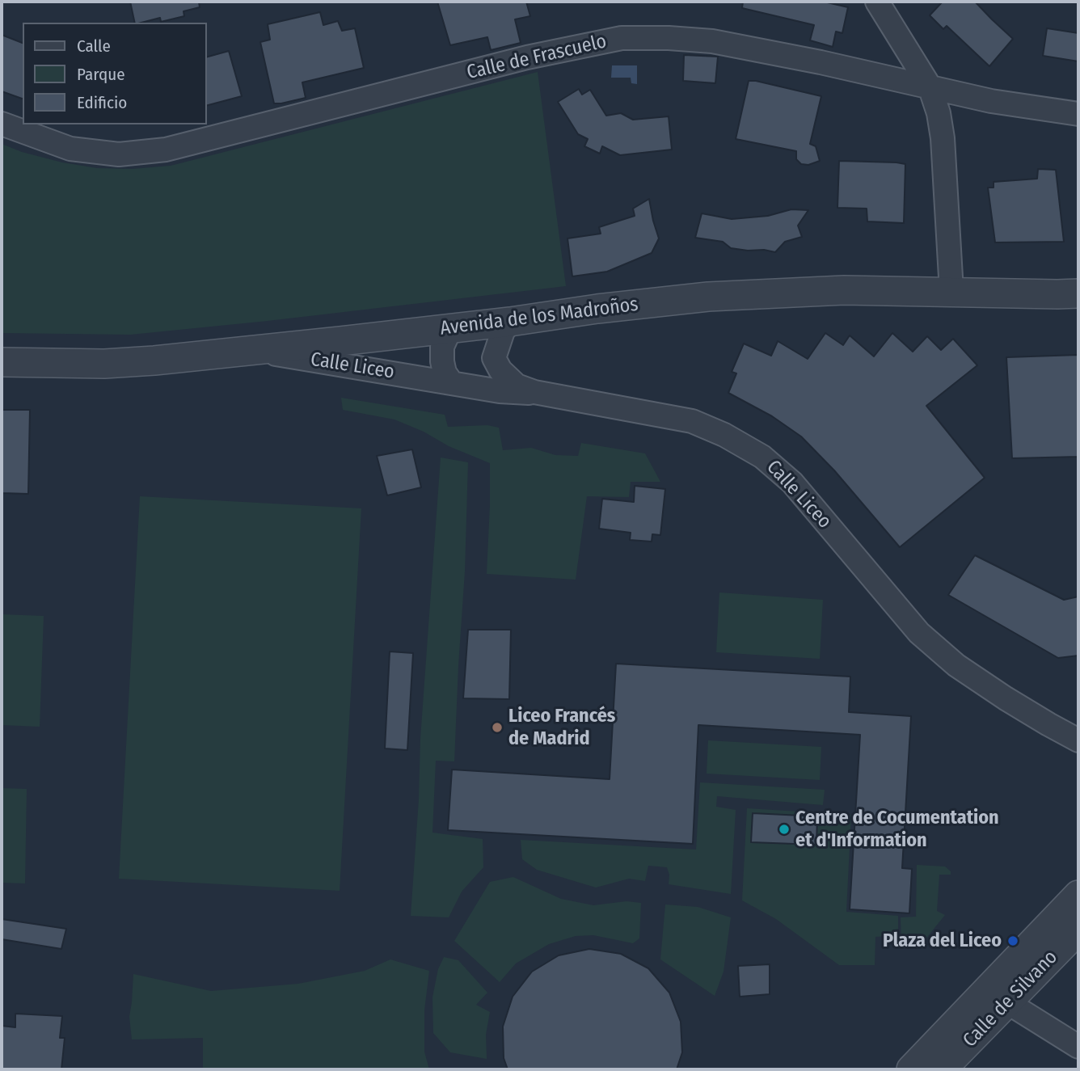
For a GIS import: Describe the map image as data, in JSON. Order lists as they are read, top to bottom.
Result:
{
  "streets": {
    "street": [
      "Calle de Frascuelo",
      "Avenida de los Madroños",
      "Calle Liceo",
      "Calle de Silvano"
    ]
  },
  "crossings": [
    ["Avenida de los Madroños", "Calle Liceo"]
  ],
  "places": ["Liceo Francés de Madrid", "Centre de Cocumentation et d'Information", "Plaza del Liceo"],
  "legend": ["Calle", "Parque", "Edificio"]
}
